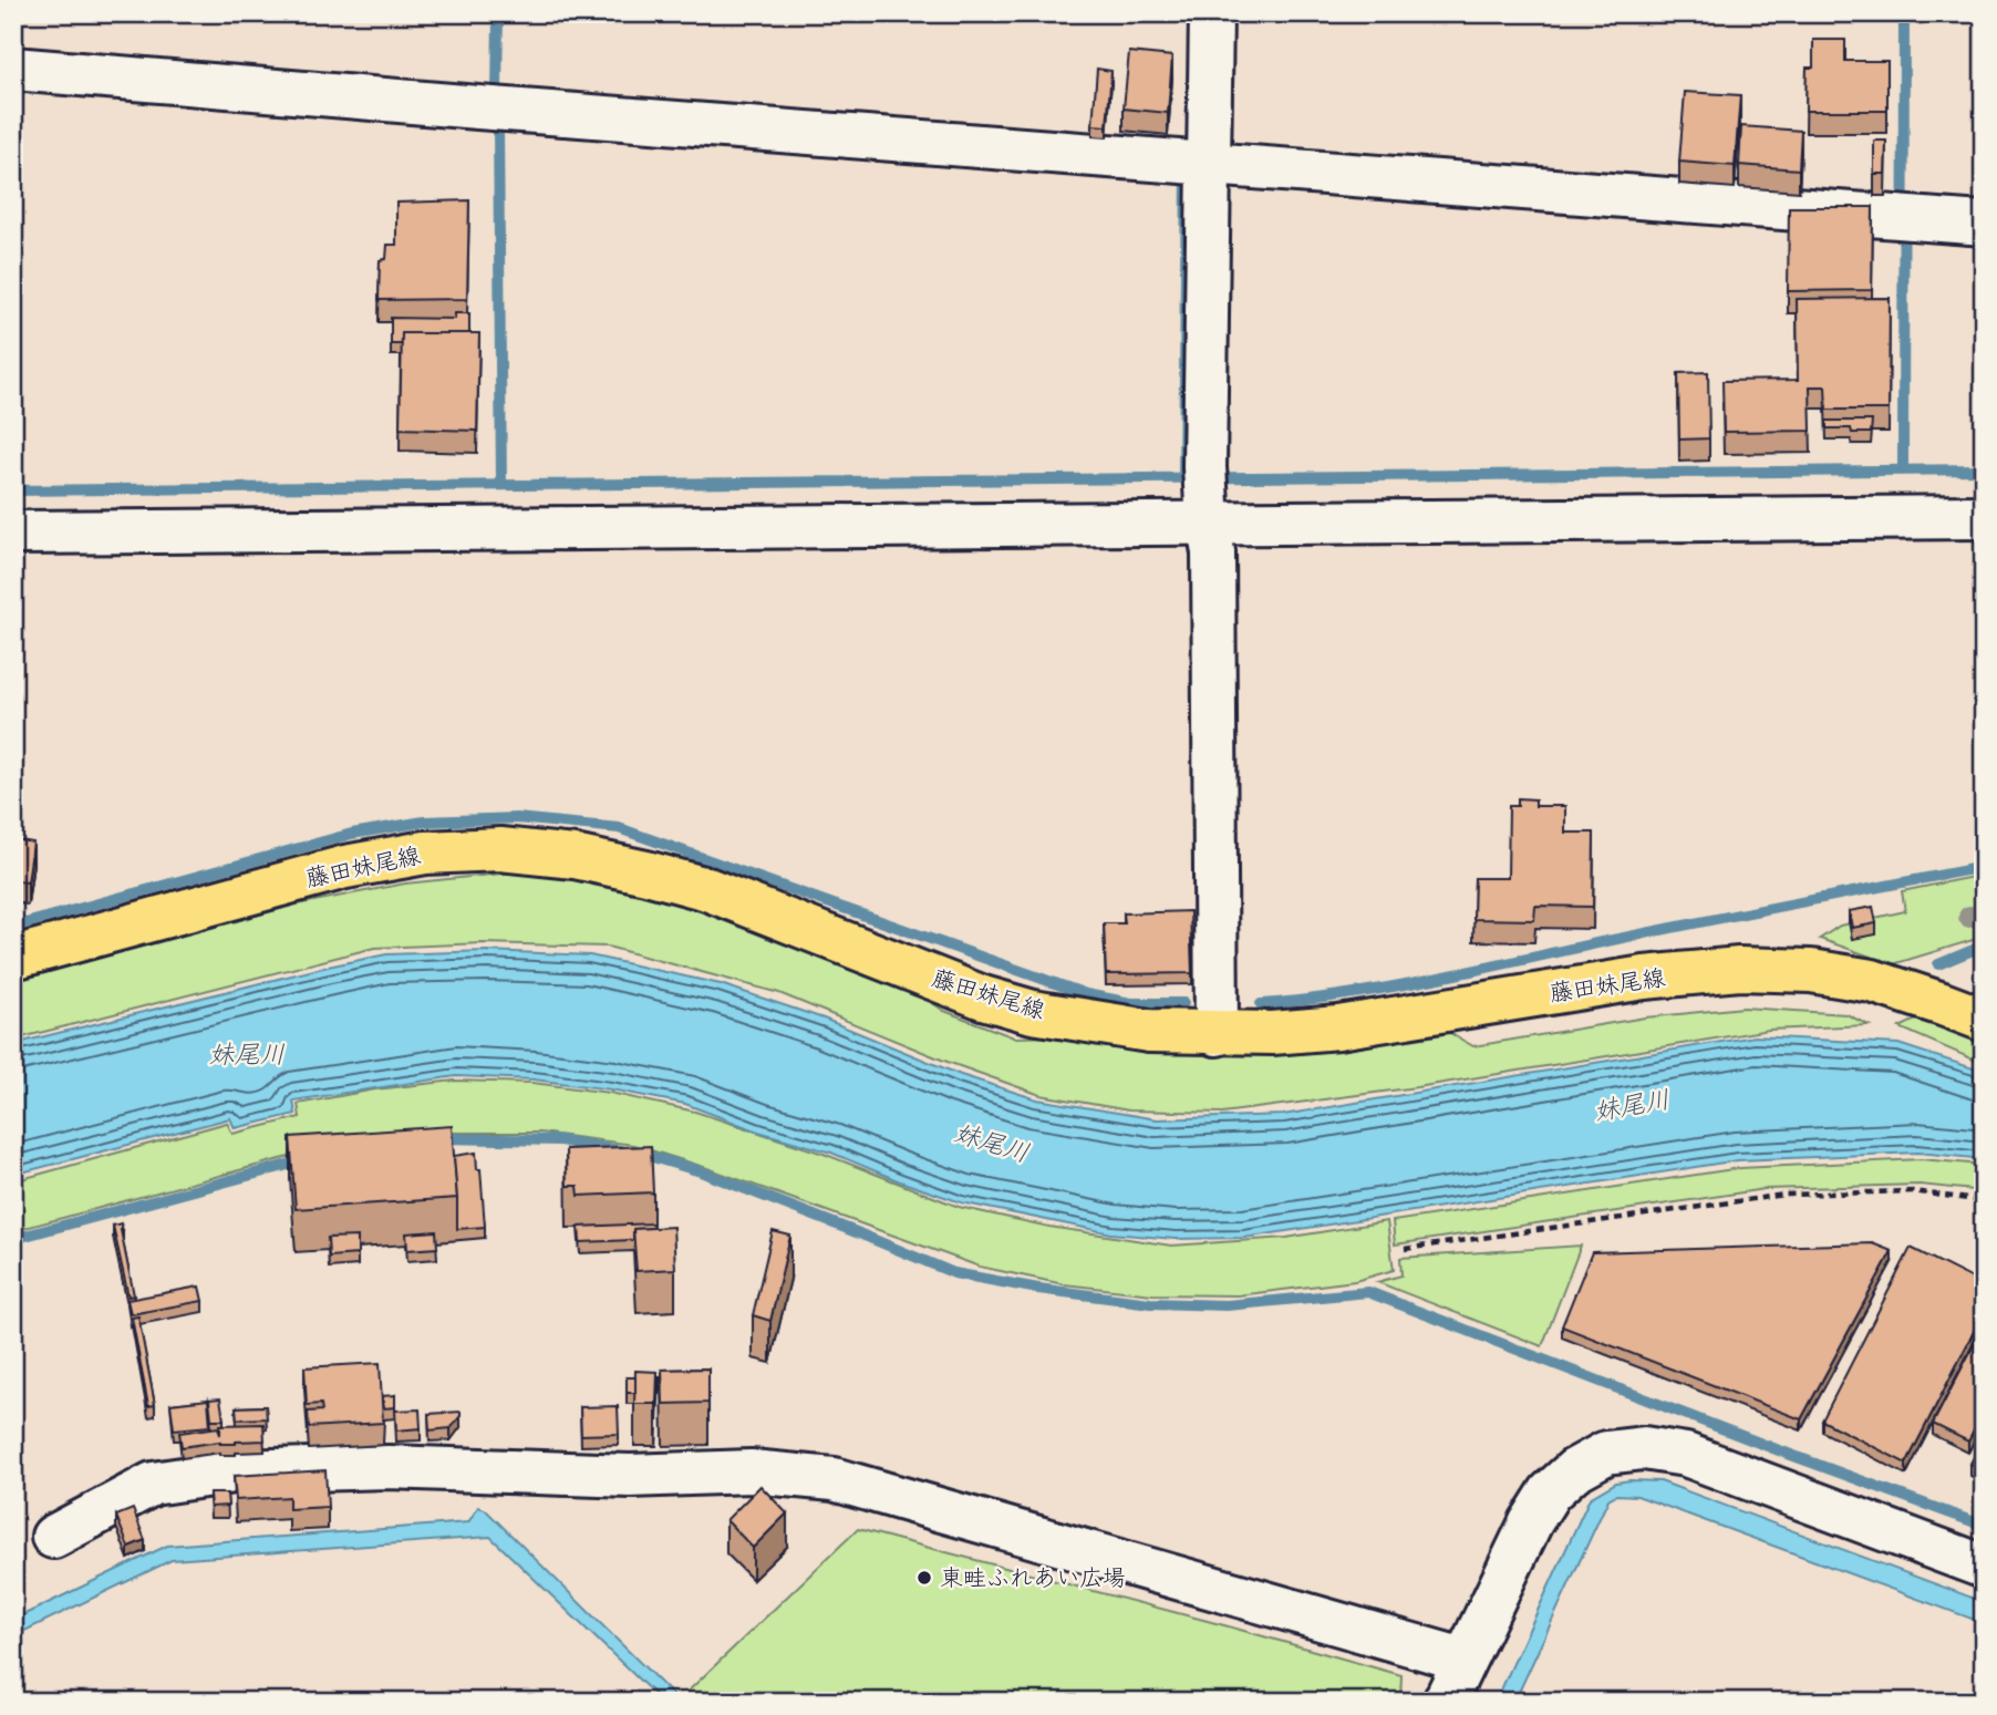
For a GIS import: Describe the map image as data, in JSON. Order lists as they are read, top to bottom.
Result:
{
  "streets": {
    "main road": ["藤田妹尾線"]
  },
  "water": ["妹尾川"],
  "places": ["東畦ふれあい広場"]
}
